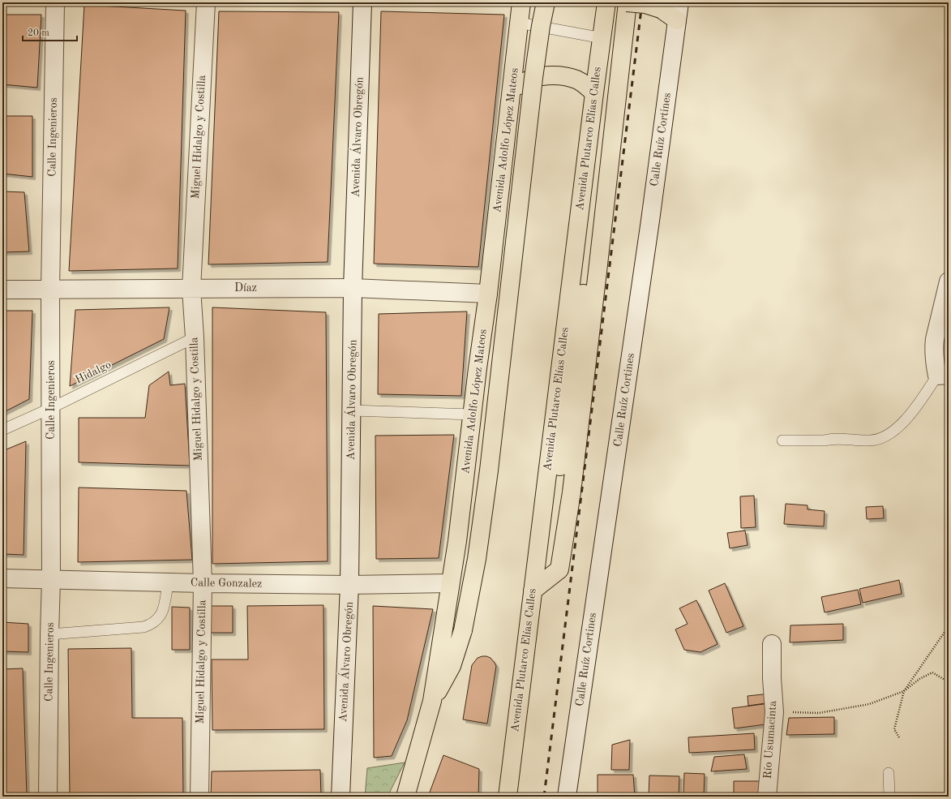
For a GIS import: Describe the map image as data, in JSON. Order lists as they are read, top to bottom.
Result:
{
  "streets": {
    "highway": ["Avenida Plutarco Elías Calles", "Avenida Adolfo López Mateos"],
    "street": [
      "Calle Ingenieros",
      "Miguel Hidalgo y Costilla",
      "Avenida Álvaro Obregón",
      "Calle Ruíz Cortines",
      "Díaz",
      "Calle Gonzalez",
      "Río Usumacinta"
    ],
    "lane": ["Hidalgo"]
  },
  "crossings": [
    ["Calle Ingenieros", "Díaz"],
    ["Calle Ingenieros", "Hidalgo"],
    ["Calle Ingenieros", "Calle Gonzalez"],
    ["Miguel Hidalgo y Costilla", "Díaz"],
    ["Miguel Hidalgo y Costilla", "Hidalgo"],
    ["Miguel Hidalgo y Costilla", "Calle Gonzalez"],
    ["Avenida Álvaro Obregón", "Díaz"],
    ["Avenida Álvaro Obregón", "Calle Gonzalez"],
    ["Avenida Adolfo López Mateos", "Díaz"],
    ["Avenida Adolfo López Mateos", "Calle Gonzalez"]
  ],
  "scale_bar": "20 m"
}
